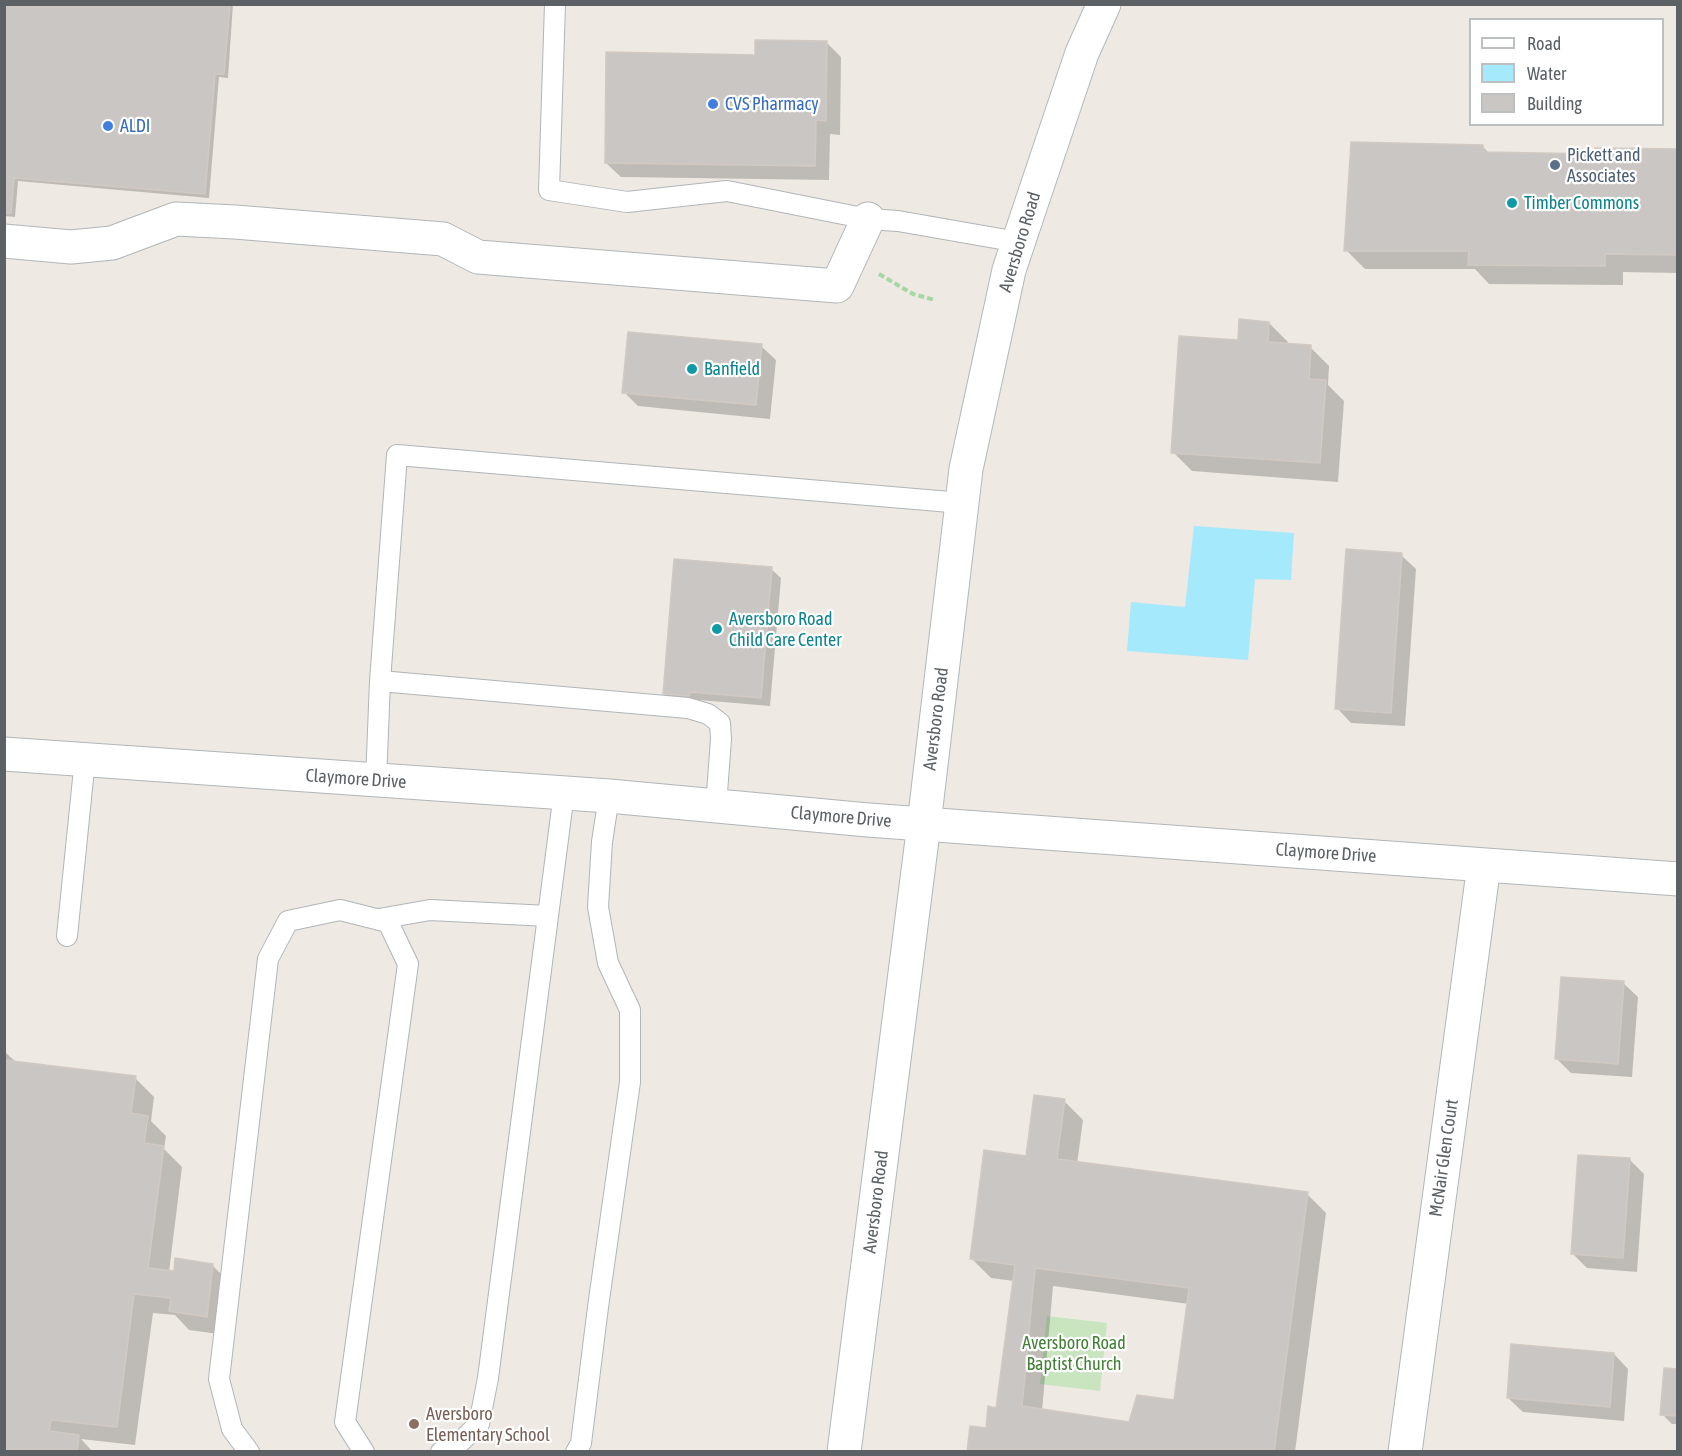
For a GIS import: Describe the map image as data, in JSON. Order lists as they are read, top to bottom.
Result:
{
  "streets": {
    "street": ["Aversboro Road", "Claymore Drive", "McNair Glen Court"]
  },
  "crossings": [
    ["Aversboro Road", "Claymore Drive"],
    ["Claymore Drive", "McNair Glen Court"]
  ],
  "parks": ["Aversboro Road Baptist Church"],
  "places": [
    "CVS Pharmacy",
    "ALDI",
    "Pickett and Associates",
    "Timber Commons",
    "Banfield",
    "Aversboro Road Child Care Center",
    "Aversboro Elementary School"
  ],
  "legend": ["Road", "Water", "Building"]
}
